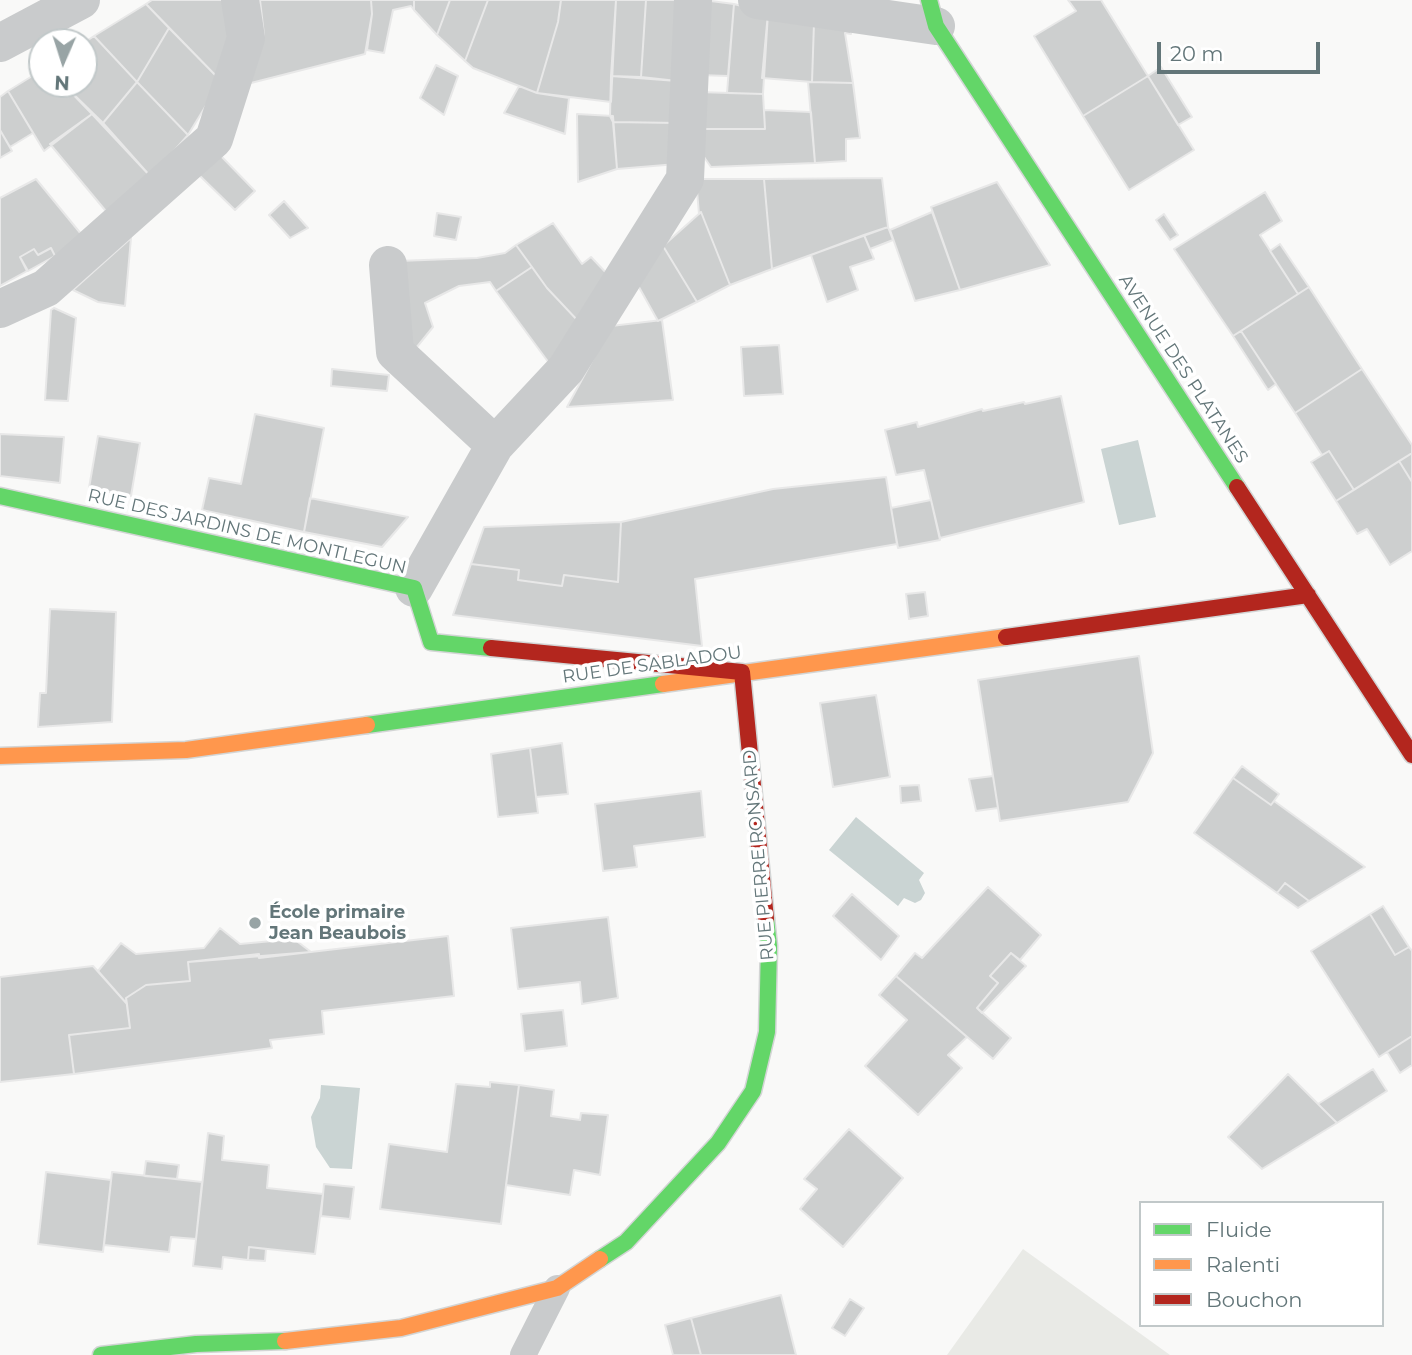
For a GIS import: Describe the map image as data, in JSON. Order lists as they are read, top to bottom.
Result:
{
  "streets": {
    "street": [
      "AVENUE DES PLATANES",
      "RUE DES JARDINS DE MONTLEGUN",
      "RUE DE SABLADOU",
      "RUE PIERRE RONSARD"
    ]
  },
  "crossings": [
    ["AVENUE DES PLATANES", "RUE DE SABLADOU"],
    ["RUE DES JARDINS DE MONTLEGUN", "RUE DE SABLADOU"],
    ["RUE DES JARDINS DE MONTLEGUN", "RUE PIERRE RONSARD"],
    ["RUE DE SABLADOU", "RUE PIERRE RONSARD"]
  ],
  "places": ["École primaire Jean Beaubois"],
  "legend": ["Fluide", "Ralenti", "Bouchon"],
  "scale_bar": "20 m",
  "north": "bottom"
}
